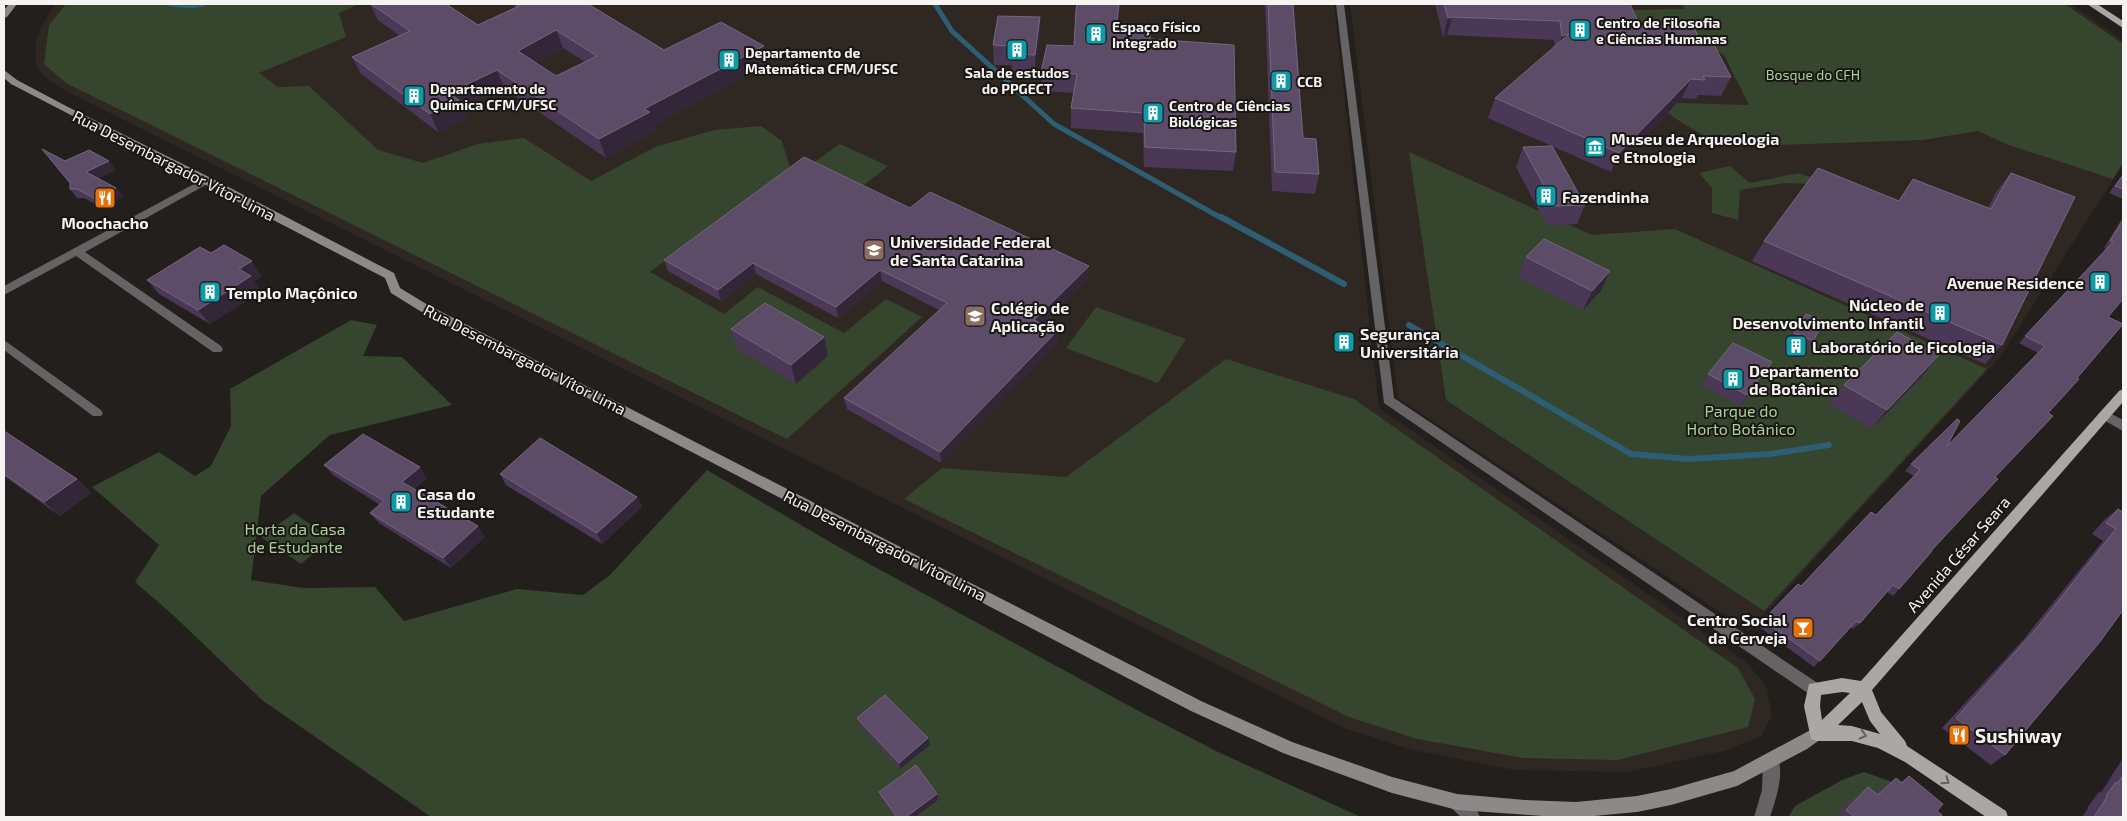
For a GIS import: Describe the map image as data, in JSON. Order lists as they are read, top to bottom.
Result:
{
  "streets": {
    "main road": ["Rua Desembargador Vítor Lima", "Avenida César Seara"]
  },
  "crossings": [
    ["Rua Desembargador Vítor Lima", "Avenida César Seara"]
  ],
  "parks": ["Bosque do CFH", "Parque do Horto Botânico", "Horta da Casa de Estudante"],
  "places": {
    "building": [
      "Centro de Filosofia e Ciências Humanas",
      "Espaço Físico Integrado",
      "Sala de estudos do PPGECT",
      "Departamento de Matemática CFM/UFSC",
      "CCB",
      "Departamento de Química CFM/UFSC",
      "Centro de Ciências Biológicas",
      "Fazendinha",
      "Avenue Residence",
      "Templo Maçônico",
      "Núcleo de Desenvolvimento Infantil",
      "Segurança Universitária",
      "Laboratório de Ficologia",
      "Departamento de Botânica",
      "Casa do Estudante"
    ],
    "museum": ["Museu de Arqueologia e Etnologia"],
    "restaurant": ["Moochacho", "Sushiway"],
    "school or university": ["Universidade Federal de Santa Catarina", "Colégio de Aplicação"],
    "bar": ["Centro Social da Cerveja"]
  }
}
